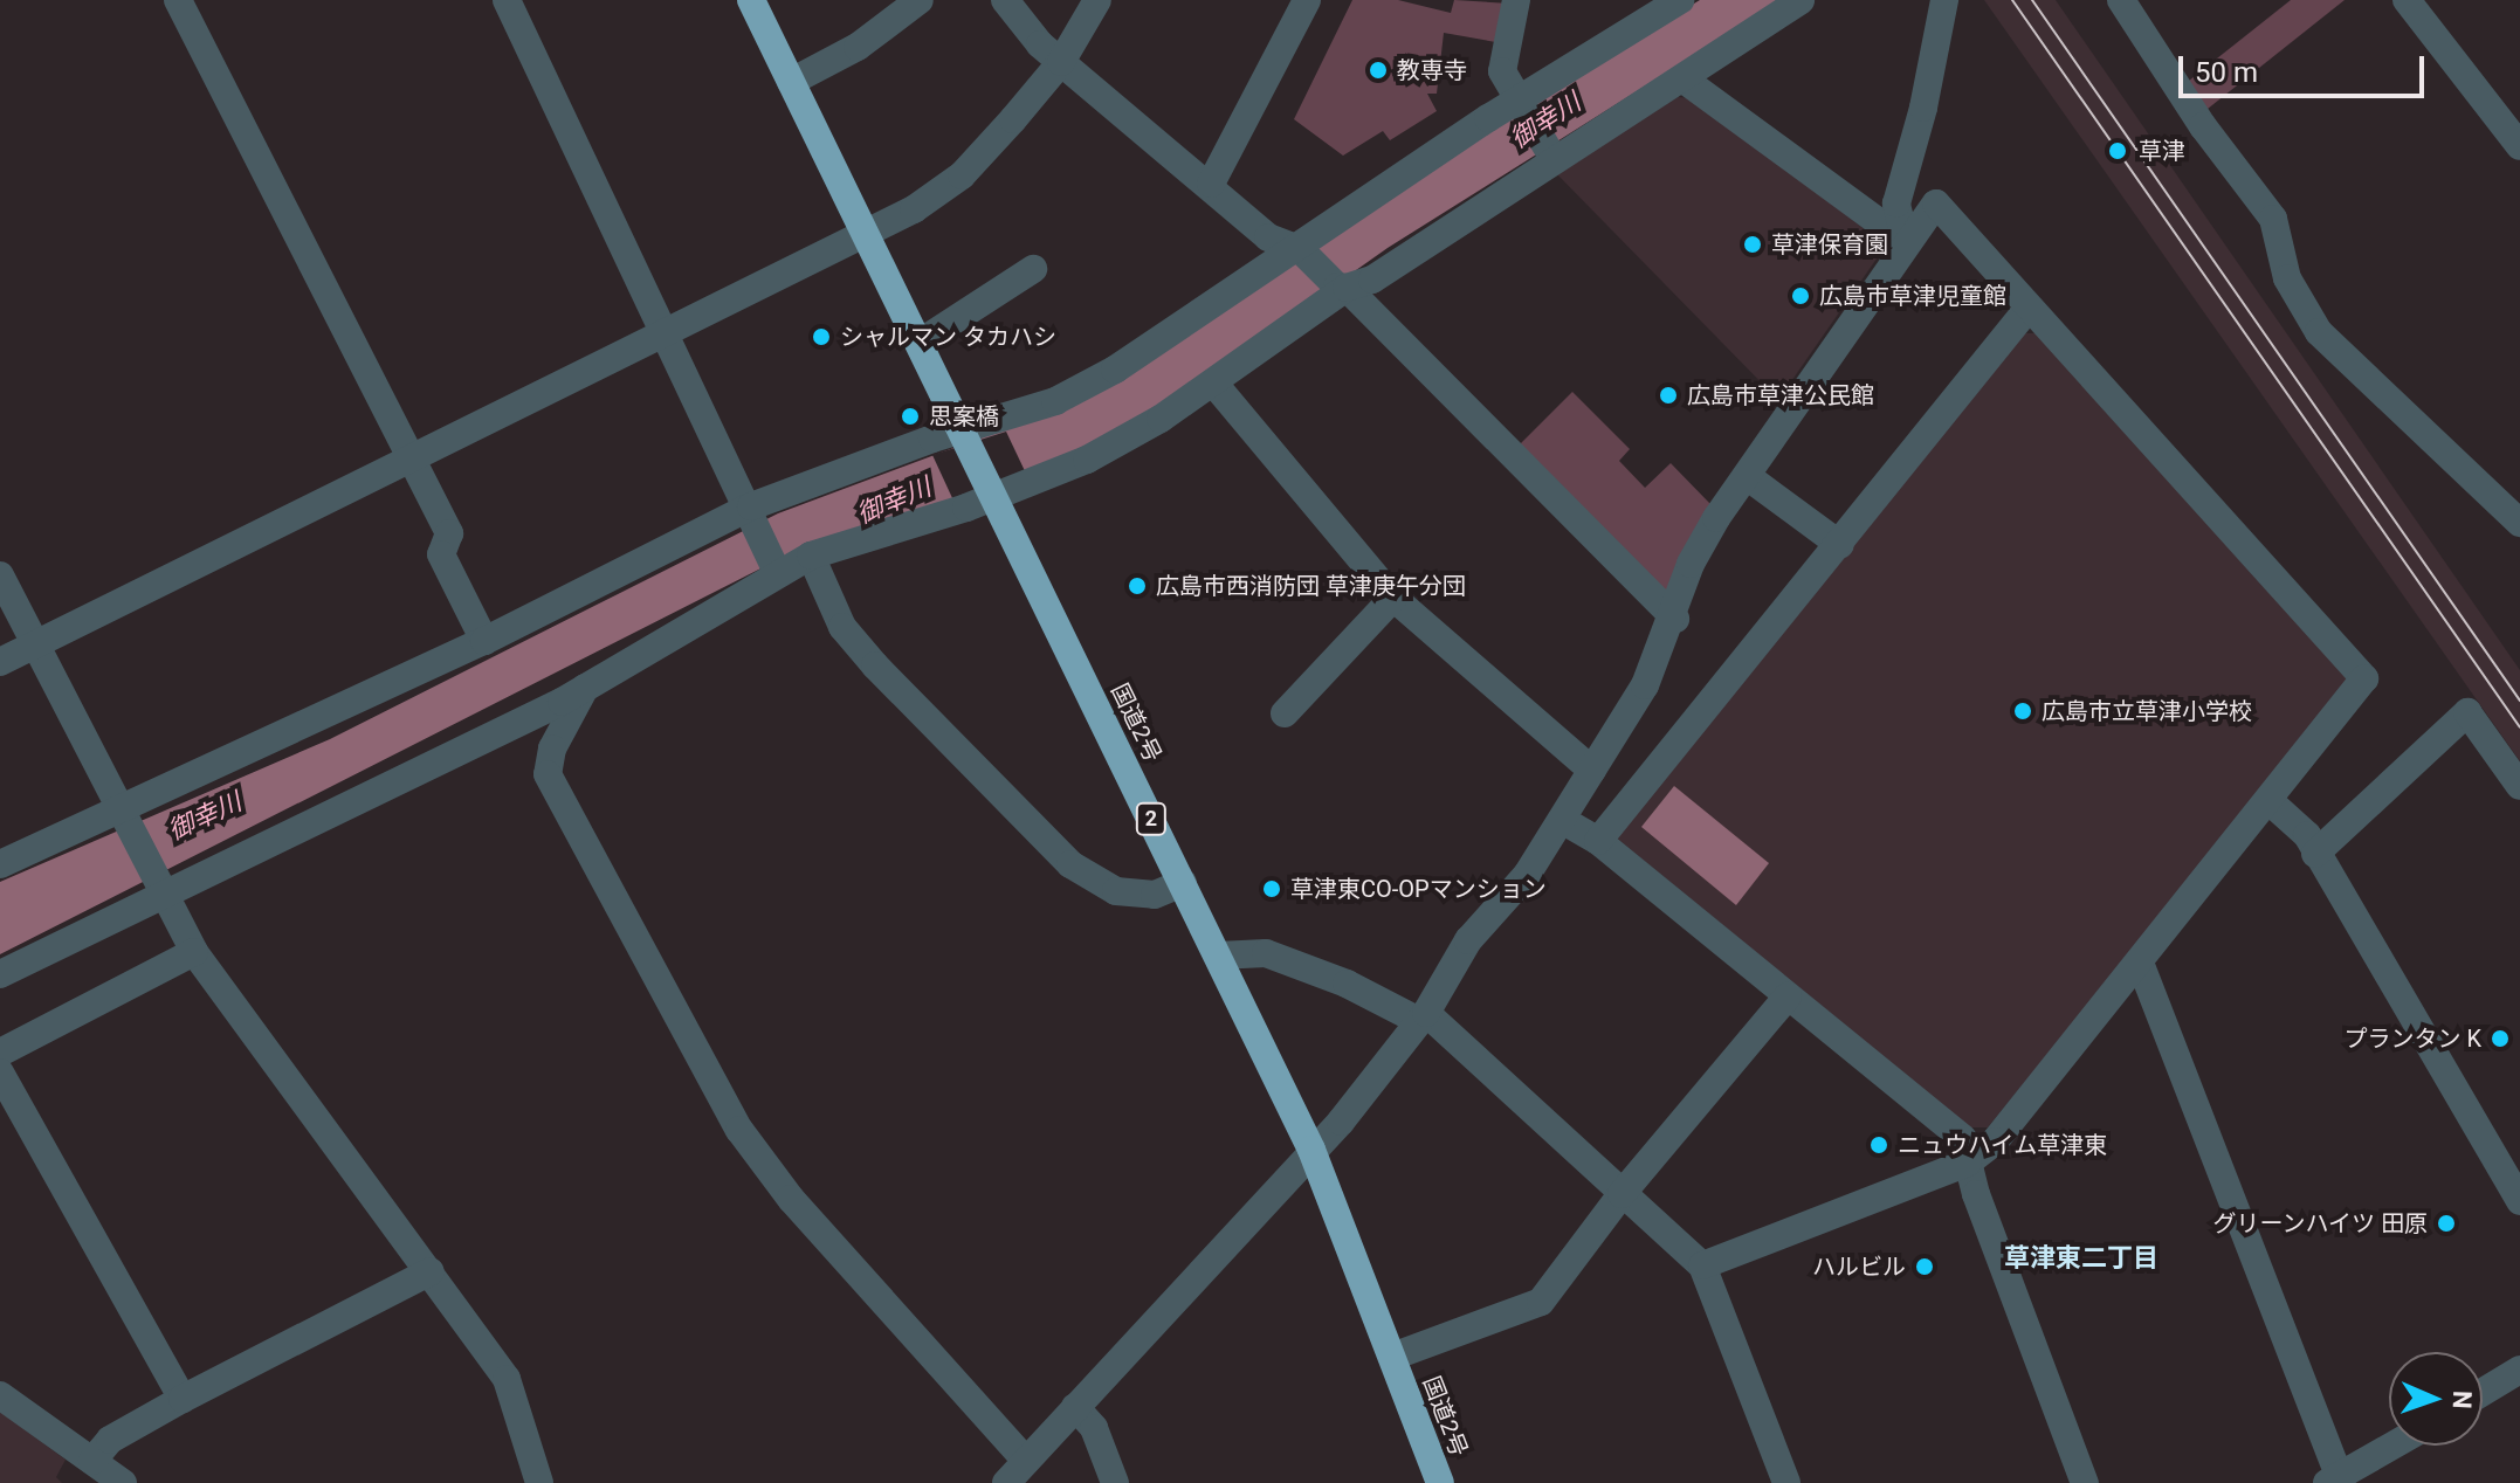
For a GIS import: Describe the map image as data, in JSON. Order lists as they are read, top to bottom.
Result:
{
  "streets": {
    "highway": ["国道2号", "2"]
  },
  "districts": ["草津東二丁目"],
  "water": ["御幸川"],
  "places": [
    "教専寺",
    "草津",
    "草津保育園",
    "広島市草津児童館",
    "シャルマン タカハシ",
    "広島市草津公民館",
    "思案橋",
    "広島市西消防団 草津庚午分団",
    "広島市立草津小学校",
    "草津東CO-OPマンション",
    "プランタン K",
    "ニュウハイム草津東",
    "グリーンハイツ 田原",
    "ハルビル"
  ],
  "scale_bar": "50 m",
  "north": "right"
}
